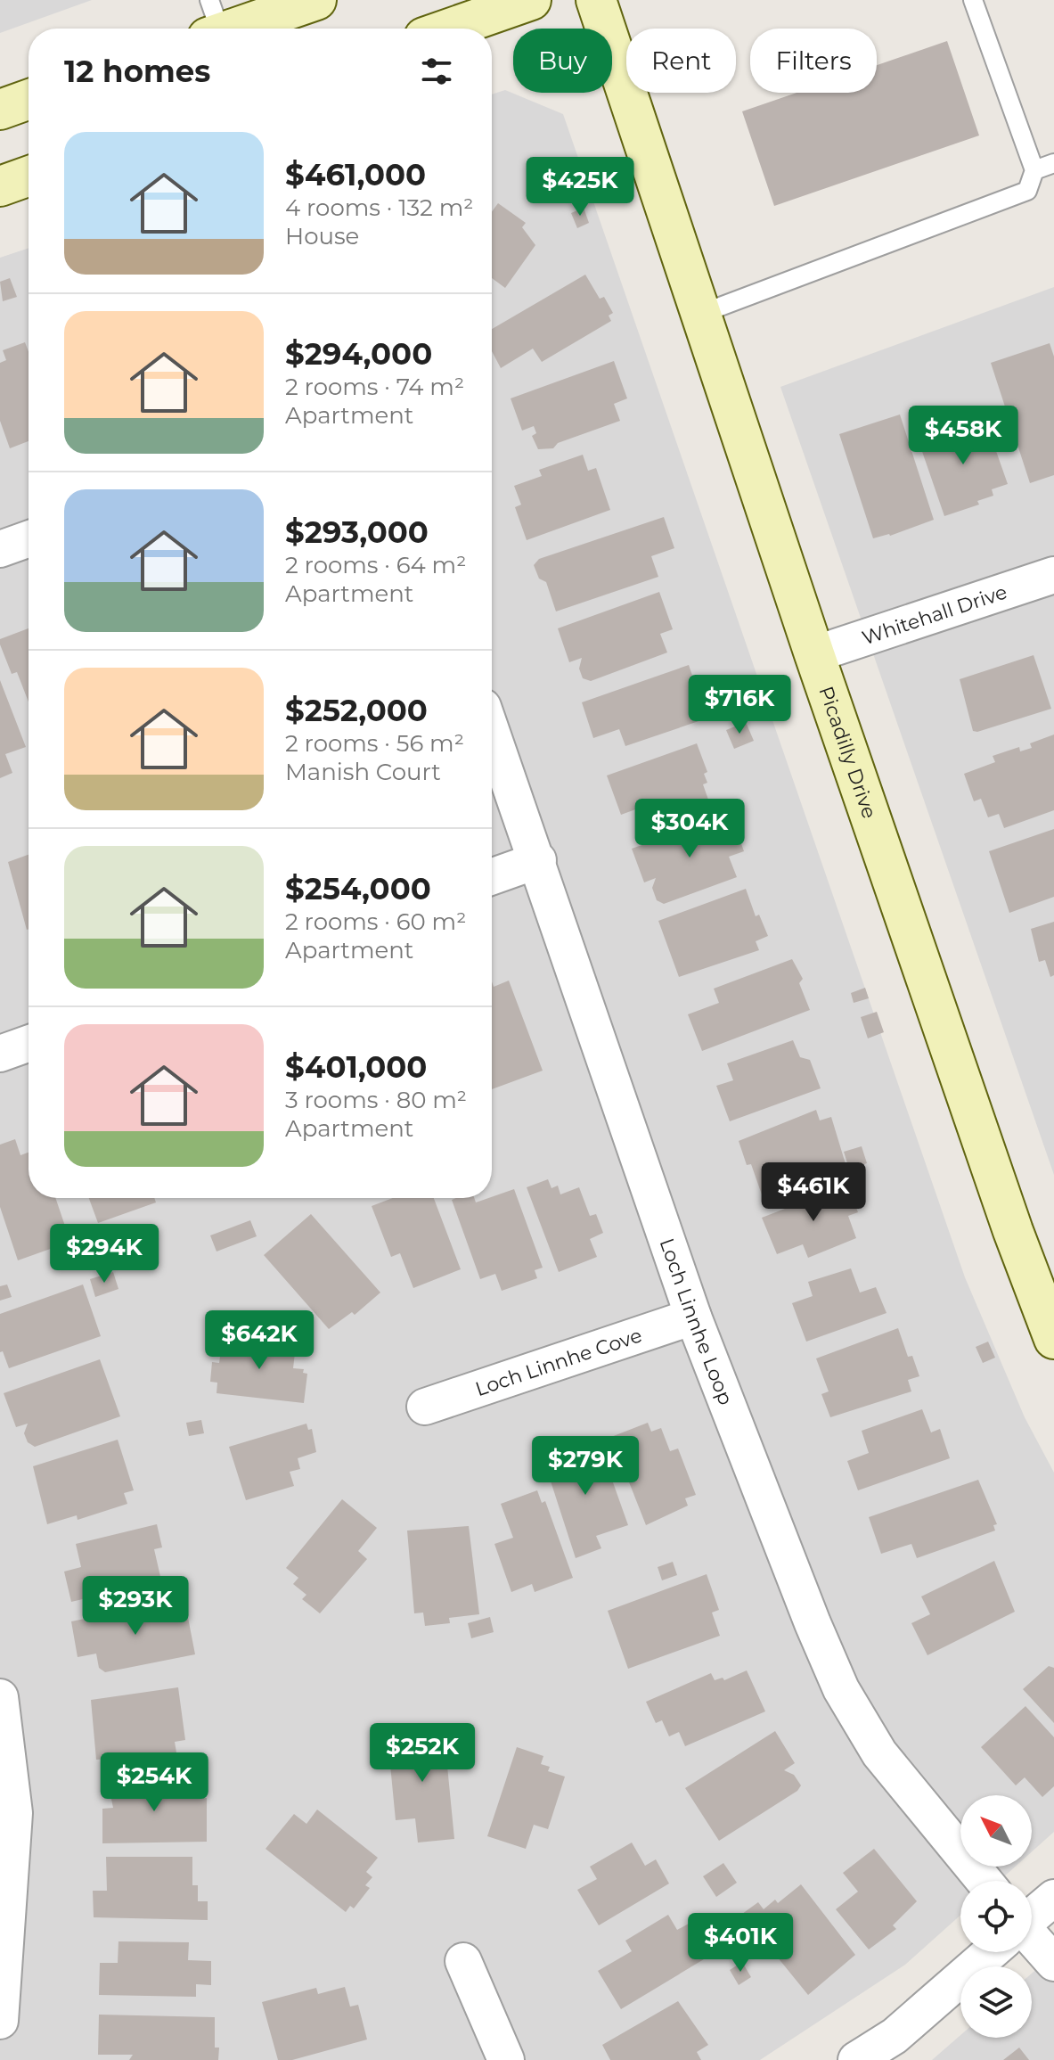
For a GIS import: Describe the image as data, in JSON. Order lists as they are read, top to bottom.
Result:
{
  "streets": {
    "street": [
      "Whitehall Drive",
      "Picadilly Drive",
      "Loch Linnhe Loop",
      "Loch Linnhe Cove"
    ]
  },
  "crossings": [
    ["Whitehall Drive", "Picadilly Drive"],
    ["Loch Linnhe Loop", "Loch Linnhe Cove"]
  ],
  "north": "top left",
  "page": {
    "chip": ["Buy", "Rent", "Filters"],
    "heading": "12 homes",
    "list": [
      {
        "name": "$461,000",
        "note": "4 rooms · 132 m² · House"
      },
      {
        "name": "$294,000",
        "note": "2 rooms · 74 m² · Apartment"
      },
      {
        "name": "$293,000",
        "note": "2 rooms · 64 m² · Apartment"
      },
      {
        "name": "$252,000",
        "note": "2 rooms · 56 m² · Manish Court"
      },
      {
        "name": "$254,000",
        "note": "2 rooms · 60 m² · Apartment"
      },
      {
        "name": "$401,000",
        "note": "3 rooms · 80 m² · Apartment"
      }
    ],
    "price": [
      "$425K",
      "$458K",
      "$716K",
      "$304K",
      "$461K",
      "$294K",
      "$642K",
      "$279K",
      "$293K",
      "$252K",
      "$254K",
      "$401K"
    ]
  }
}
